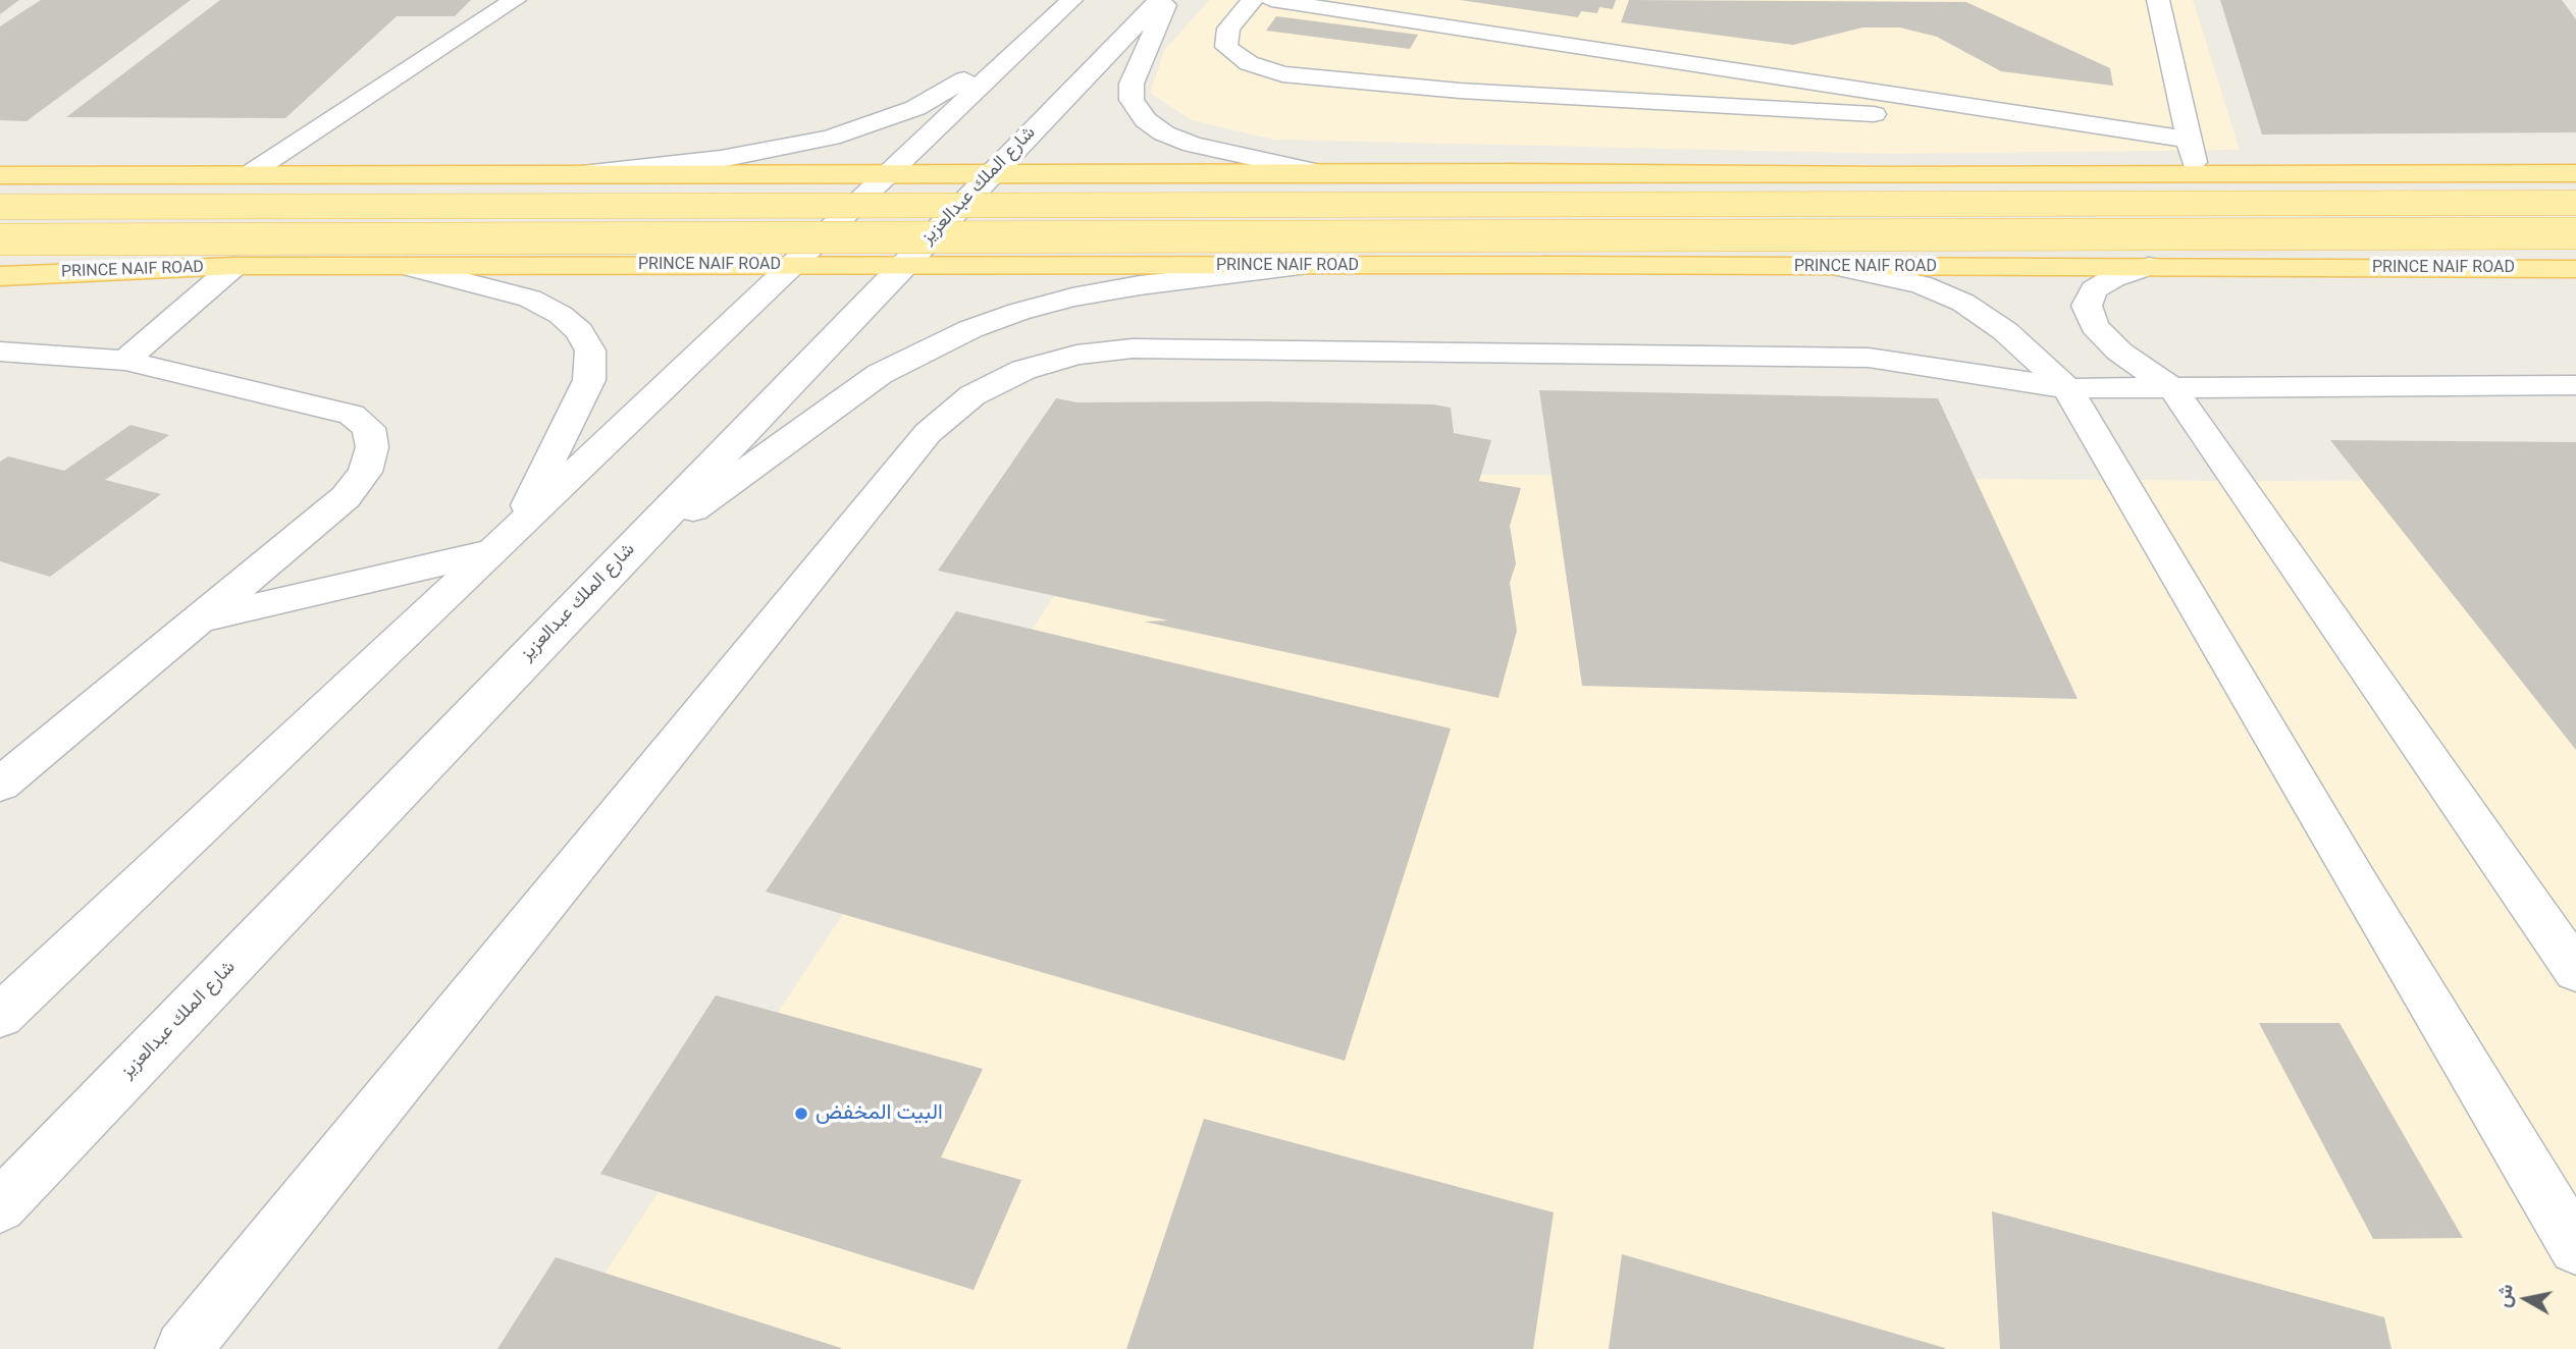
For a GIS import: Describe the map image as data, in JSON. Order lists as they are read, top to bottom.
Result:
{
  "streets": {
    "main road": ["PRINCE NAIF ROAD"],
    "street": ["شارع الملك عبدالعزيز"]
  },
  "crossings": [
    ["شارع الملك عبدالعزيز", "PRINCE NAIF ROAD"]
  ],
  "places": ["البيت المخفض"],
  "north": "left"
}
